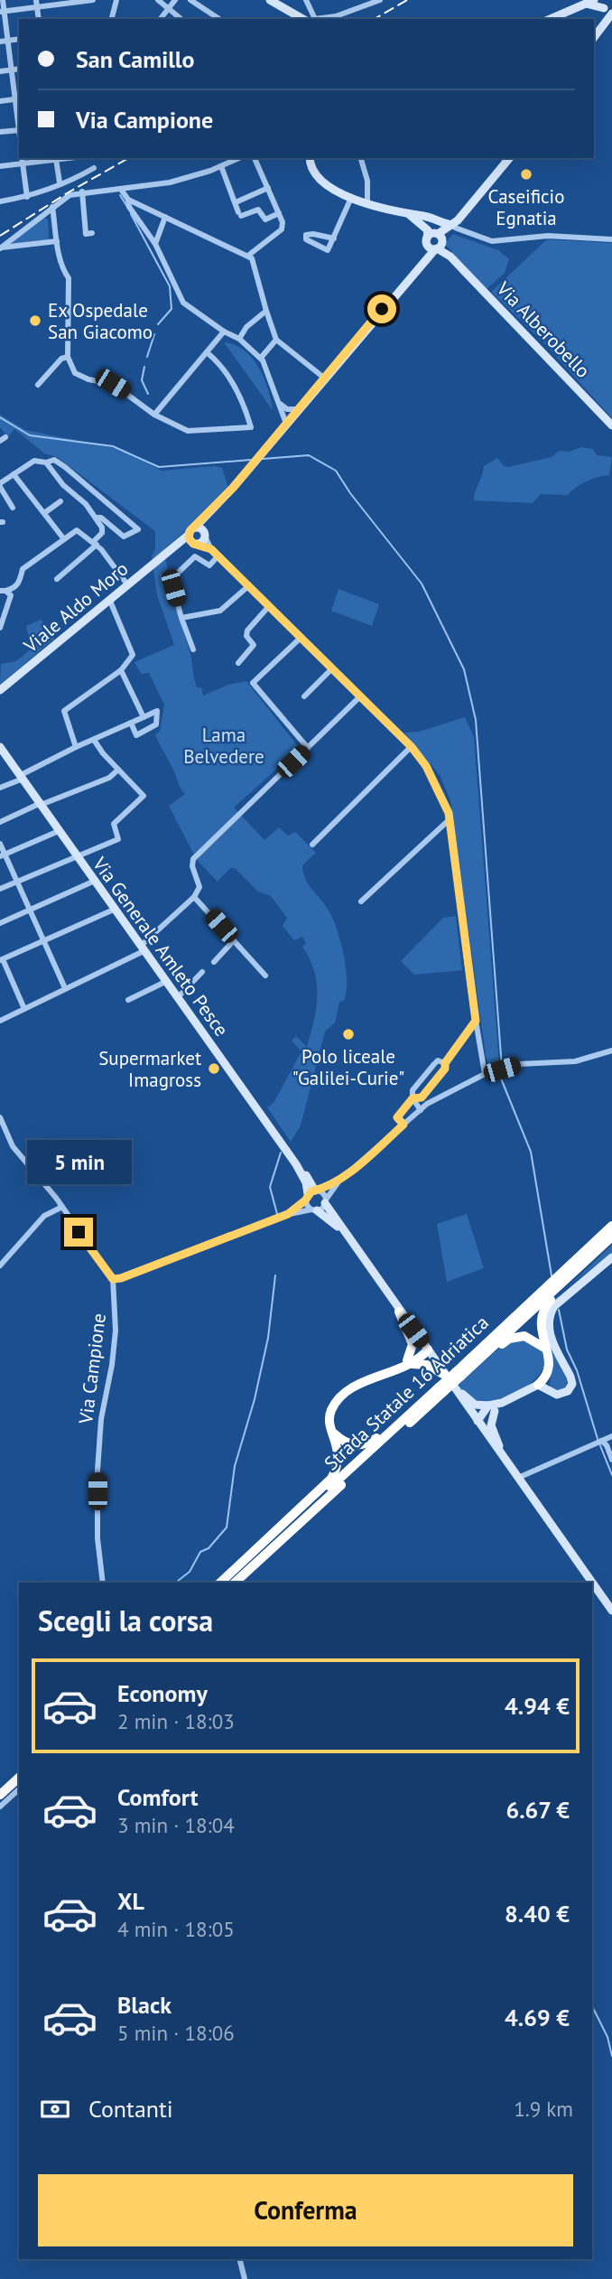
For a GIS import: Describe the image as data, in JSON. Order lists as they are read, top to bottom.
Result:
{
  "streets": {
    "highway": ["Strada Statale 16 Adriatica"],
    "main road": ["Via Alberobello", "Viale Aldo Moro", "Via Generale Amleto Pesce"],
    "street": ["Via Campione"]
  },
  "crossings": [
    ["Via Alberobello", "Viale Aldo Moro"]
  ],
  "parks": ["Lama Belvedere"],
  "places": [
    "Caseificio Egnatia",
    "Ex Ospedale San Giacomo",
    "Polo liceale \"Galilei-Curie\"",
    "Supermarket Imagross"
  ],
  "page": {
    "banner": ["San Camillo", "Via Campione"],
    "bubble": "5 min",
    "heading": "Scegli la corsa",
    "list": [
      {
        "name": "Economy",
        "note": "2 min · 18:03",
        "value": "4.94 €"
      },
      {
        "name": "Comfort",
        "note": "3 min · 18:04",
        "value": "6.67 €"
      },
      {
        "name": "XL",
        "note": "4 min · 18:05",
        "value": "8.40 €"
      },
      {
        "name": "Black",
        "note": "5 min · 18:06",
        "value": "4.69 €"
      }
    ],
    "pay": ["Contanti", "1.9 km"],
    "buttons": "Conferma"
  }
}
